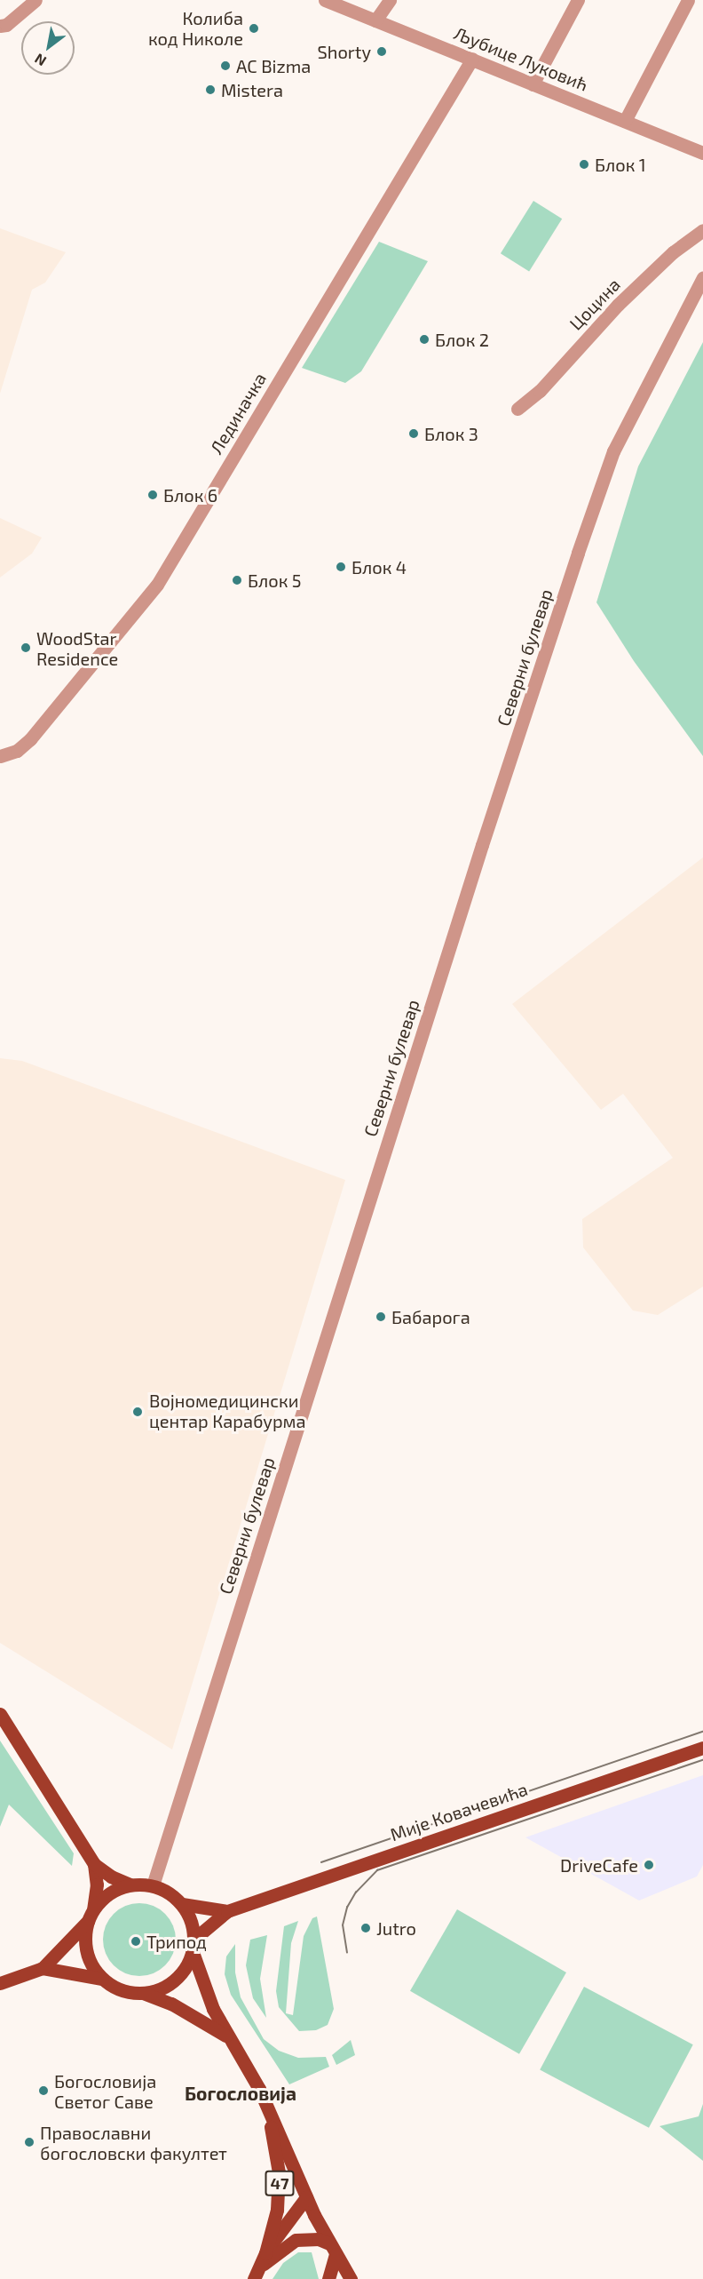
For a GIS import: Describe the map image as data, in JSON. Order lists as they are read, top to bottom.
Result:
{
  "streets": {
    "main road": ["Мије Ковачевића", "47"],
    "street": [
      "Љубице Луковић",
      "Цоцина",
      "Лединачка",
      "Северни булевар"
    ]
  },
  "crossings": [
    ["Љубице Луковић", "Лединачка"],
    ["Северни булевар", "Мије Ковачевића"]
  ],
  "districts": ["Богословија"],
  "places": [
    "Колиба код Николе",
    "Shorty",
    "AC Bizma",
    "Mistera",
    "Блок 1",
    "Блок 2",
    "Блок 3",
    "Блок 6",
    "Блок 4",
    "Блок 5",
    "WoodStar Residence",
    "Бабарога",
    "Војномедицински центар Карабурма",
    "DriveCafe",
    "Jutro",
    "Трипод",
    "Богословија Светог Саве",
    "Православни богословски факултет"
  ],
  "north": "bottom left"
}
